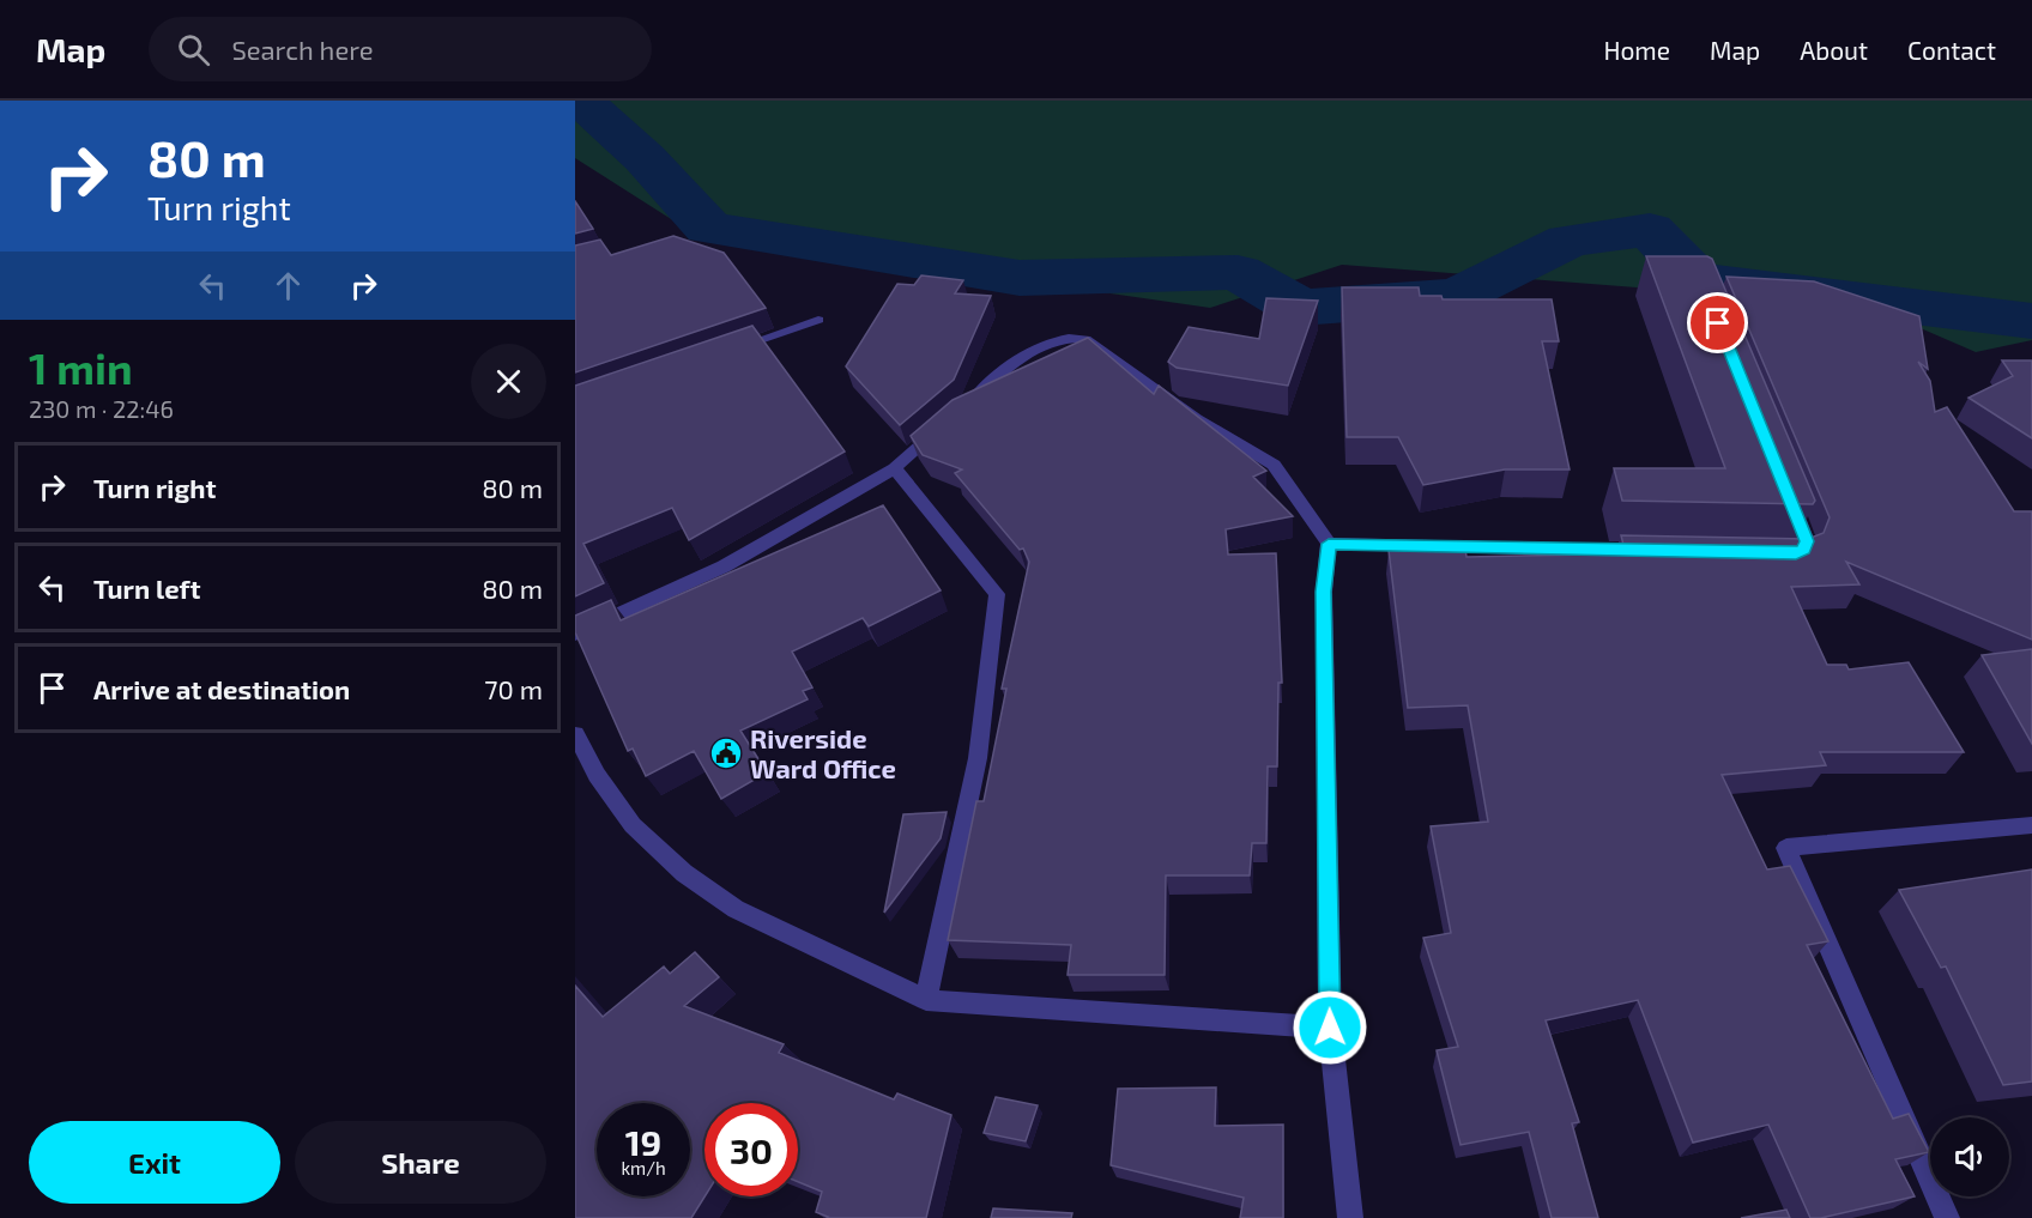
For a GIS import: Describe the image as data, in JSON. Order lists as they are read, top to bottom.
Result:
{
  "places": {
    "public building": ["Riverside Ward Office"]
  },
  "page": {
    "header": "Map",
    "search": "Search here",
    "nav": [
      "Home",
      "Map",
      "About",
      "Contact"
    ],
    "turn": ["80 m", "Turn right"],
    "heading": ["1 min", "230 m · 22:46"],
    "list": [
      {
        "name": "Turn right",
        "value": "80 m"
      },
      {
        "name": "Turn left",
        "value": "80 m"
      },
      {
        "name": "Arrive at destination",
        "value": "70 m"
      }
    ],
    "speed": "19 km/h",
    "limit": "30",
    "buttons": ["Exit", "Share"]
  }
}
